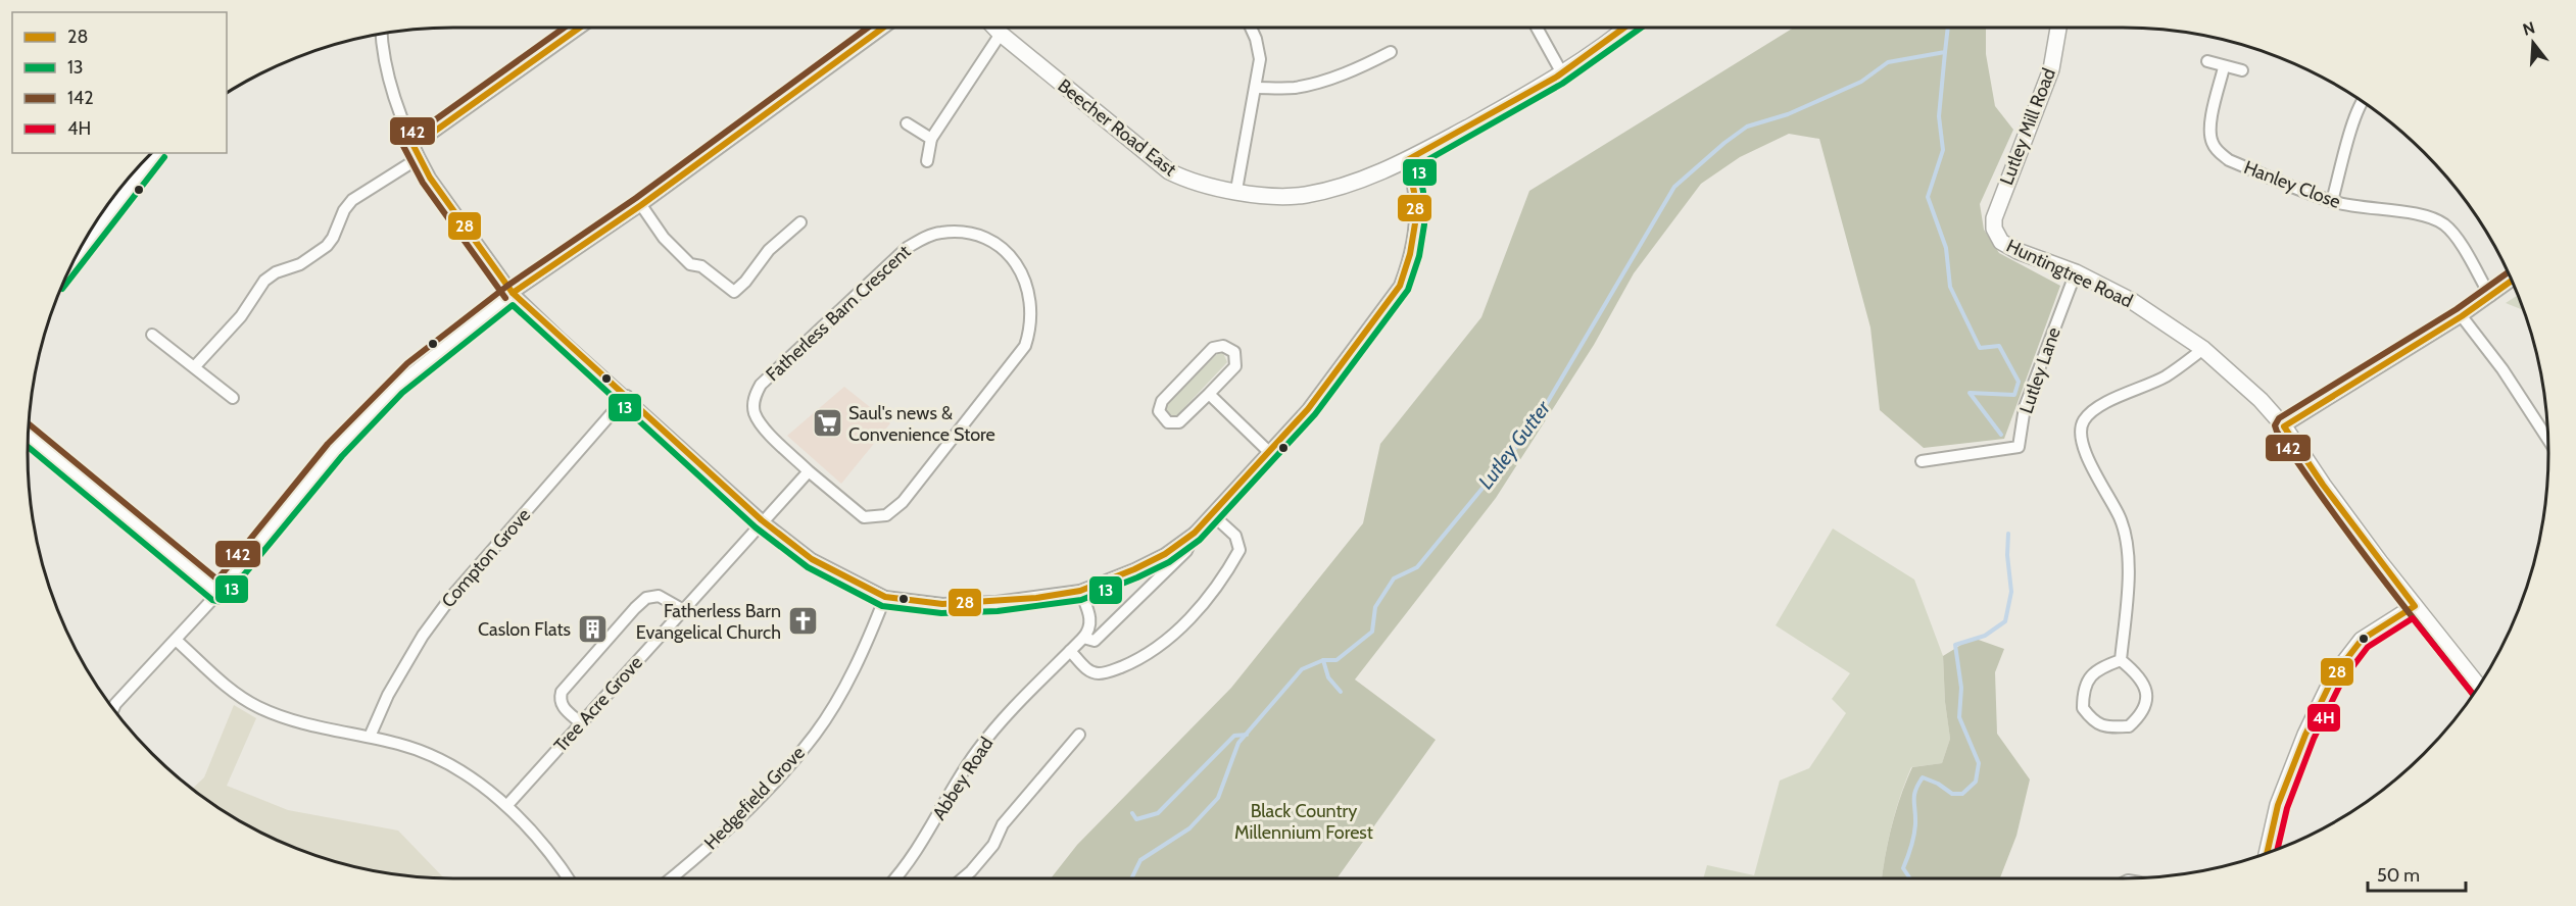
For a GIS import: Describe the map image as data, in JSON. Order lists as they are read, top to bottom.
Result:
{
  "streets": {
    "street": [
      "Lutley Mill Road",
      "Beecher Road East",
      "Hanley Close",
      "Huntingtree Road",
      "Fatherless Barn Crescent",
      "Lutley Lane",
      "Compton Grove",
      "Tree Acre Grove",
      "Abbey Road",
      "Hedgefield Grove"
    ]
  },
  "crossings": [
    ["Lutley Mill Road", "Huntingtree Road"],
    ["Beecher Road East", "Abbey Road"],
    ["Huntingtree Road", "Lutley Lane"]
  ],
  "water": ["Lutley Gutter"],
  "parks": ["Black Country Millennium Forest"],
  "places": {
    "supermarket": ["Saul's news & Convenience Store"],
    "church": ["Fatherless Barn Evangelical Church"],
    "building": ["Caslon Flats"]
  },
  "lines": [
    "transit line 28",
    "transit line 13",
    "transit line 142",
    "transit line 4H"
  ],
  "legend": [
    "28",
    "13",
    "142",
    "4H"
  ],
  "scale_bar": "50 m",
  "north": "top"
}
